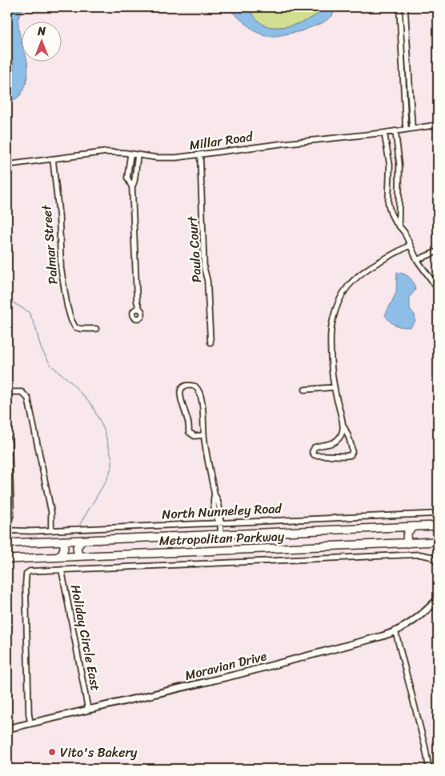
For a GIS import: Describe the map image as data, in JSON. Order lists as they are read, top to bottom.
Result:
{
  "streets": {
    "main road": ["Metropolitan Parkway"],
    "street": [
      "Millar Road",
      "Palmar Street",
      "Paula Court",
      "North Nunneley Road",
      "Holiday Circle East",
      "Moravian Drive"
    ]
  },
  "crossings": [
    ["Millar Road", "Palmar Street"],
    ["Millar Road", "Paula Court"],
    ["Holiday Circle East", "Moravian Drive"]
  ],
  "places": ["Vito's Bakery"],
  "north": "top"
}
